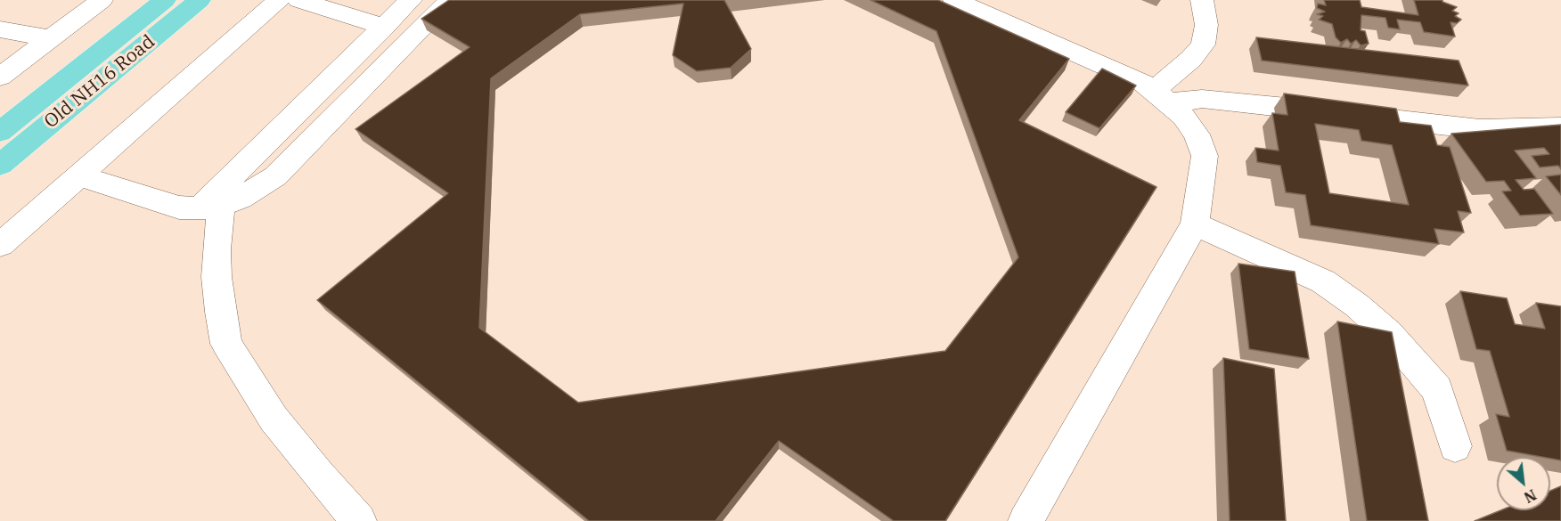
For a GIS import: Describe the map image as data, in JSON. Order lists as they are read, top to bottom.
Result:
{
  "streets": {
    "main road": ["Old NH16 Road"]
  },
  "north": "bottom right"
}
